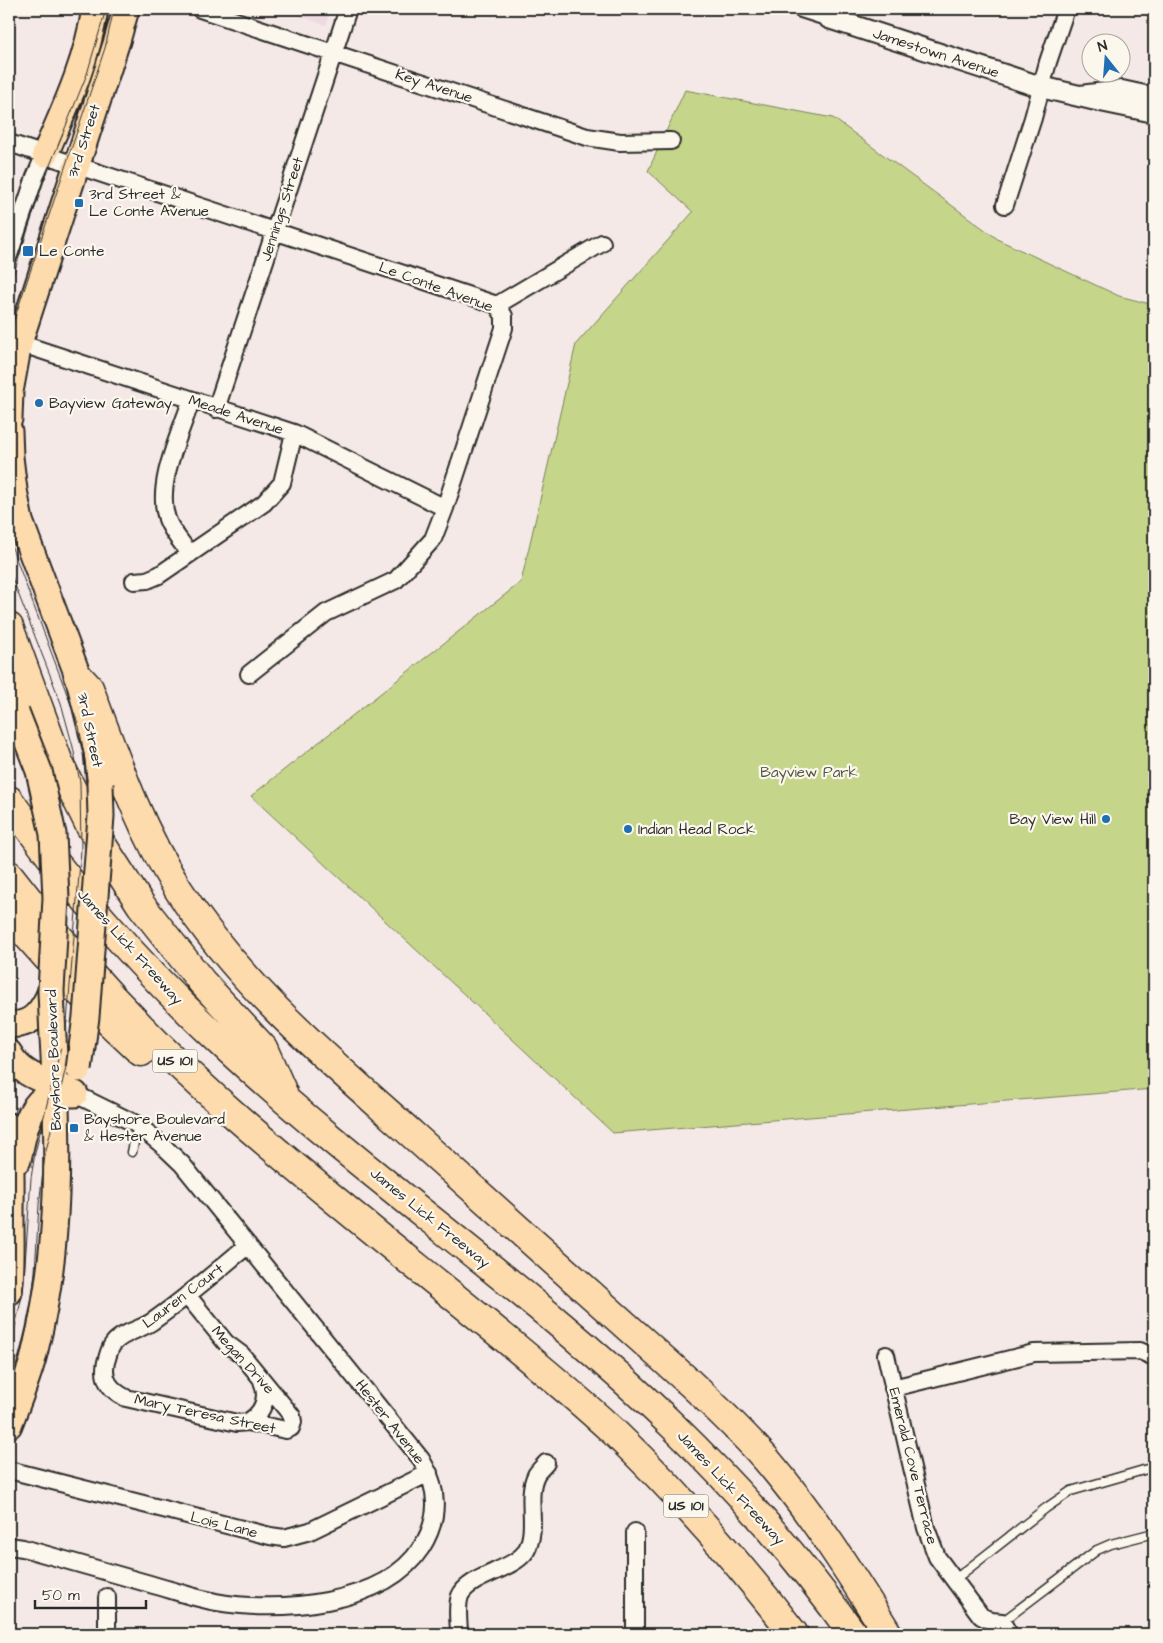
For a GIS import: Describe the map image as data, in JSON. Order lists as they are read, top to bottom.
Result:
{
  "streets": {
    "highway": ["James Lick Freeway", "US 101"],
    "main road": ["3rd Street", "Bayshore Boulevard"],
    "street": [
      "Jamestown Avenue",
      "Key Avenue",
      "Jennings Street",
      "Le Conte Avenue",
      "Meade Avenue",
      "Lauren Court",
      "Megan Drive",
      "Mary Teresa Street",
      "Hester Avenue",
      "Emerald Cove Terrace",
      "Lois Lane"
    ]
  },
  "crossings": [
    ["Key Avenue", "Jennings Street"],
    ["3rd Street", "Le Conte Avenue"],
    ["3rd Street", "Meade Avenue"],
    ["3rd Street", "Bayshore Boulevard"],
    ["3rd Street", "Hester Avenue"],
    ["Jennings Street", "Le Conte Avenue"],
    ["Jennings Street", "Meade Avenue"],
    ["Le Conte Avenue", "Meade Avenue"],
    ["Bayshore Boulevard", "Hester Avenue"],
    ["Lauren Court", "Megan Drive"],
    ["Lauren Court", "Mary Teresa Street"],
    ["Lauren Court", "Hester Avenue"],
    ["Megan Drive", "Mary Teresa Street"],
    ["Hester Avenue", "Lois Lane"]
  ],
  "parks": ["Bayview Park"],
  "places": {
    "transit": ["3rd Street & Le Conte Avenue", "Le Conte", "Bayshore Boulevard & Hester Avenue"],
    "other": ["Bayview Gateway", "Bay View Hill", "Indian Head Rock"]
  },
  "scale_bar": "50 m",
  "north": "top"
}
